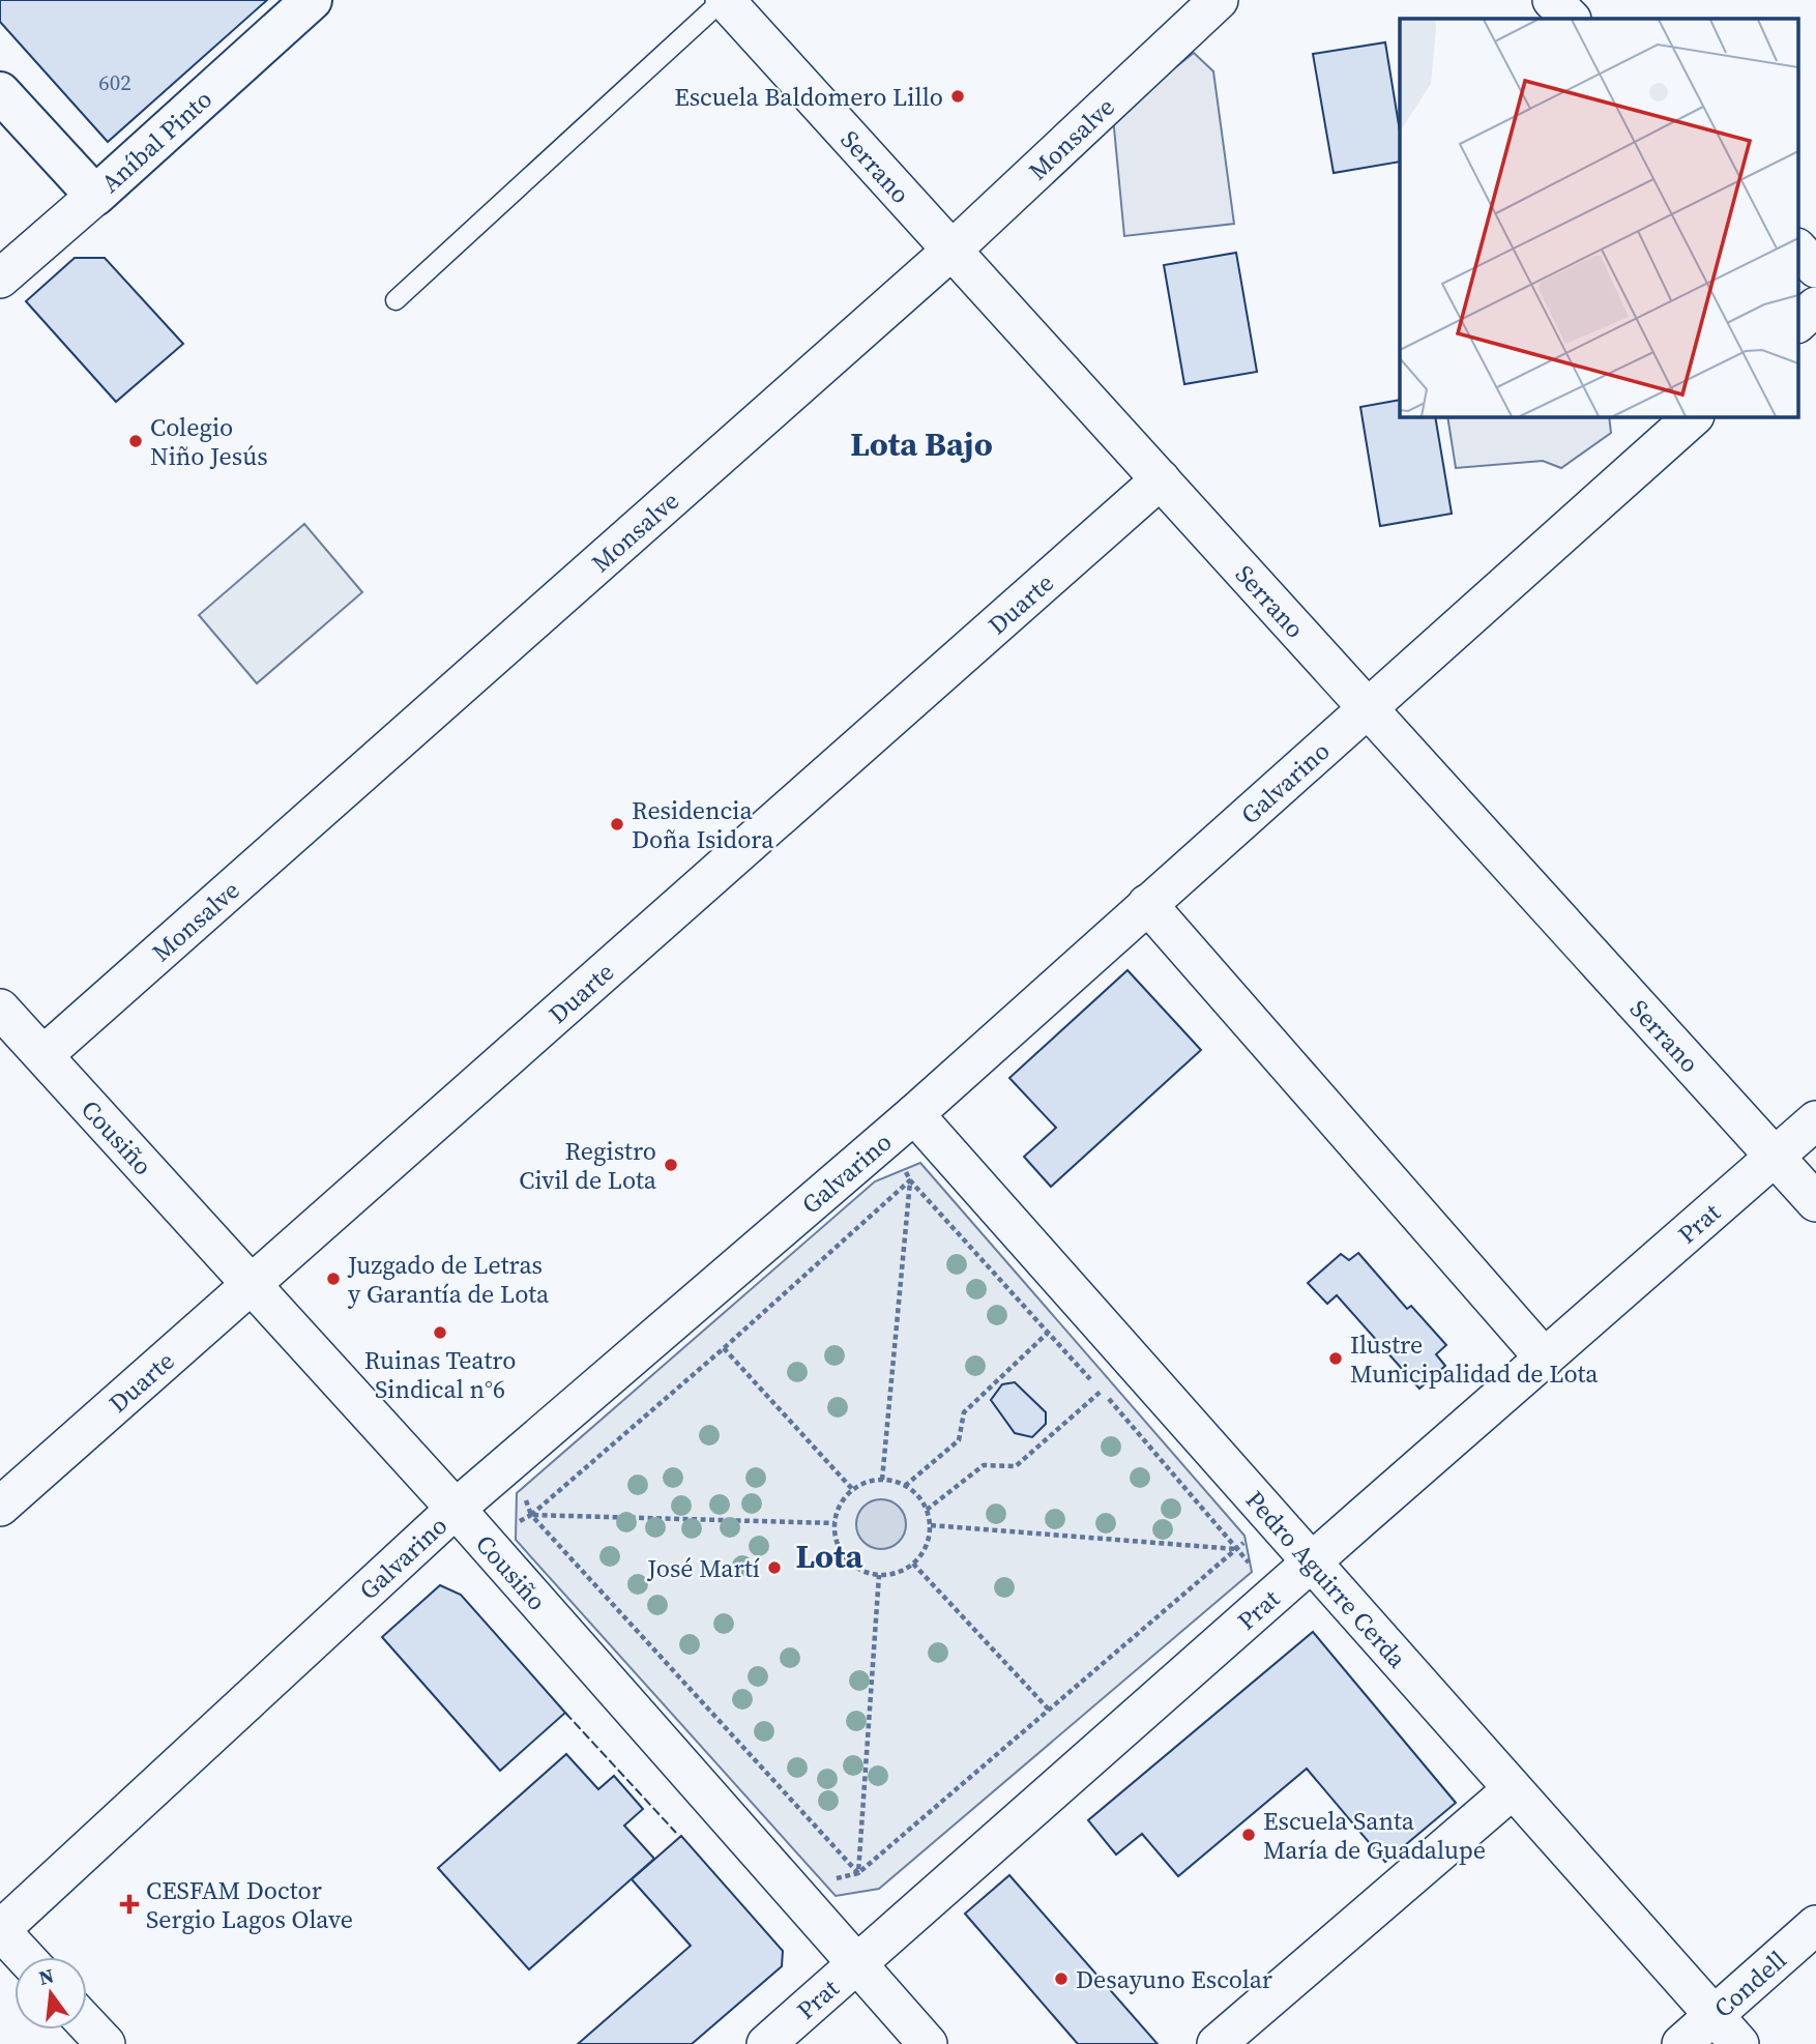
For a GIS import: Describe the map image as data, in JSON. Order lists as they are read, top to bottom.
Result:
{
  "streets": {
    "main road": ["Aníbal Pinto"],
    "street": [
      "Monsalve",
      "Serrano",
      "Duarte",
      "Galvarino",
      "Cousiño",
      "Prat",
      "Pedro Aguirre Cerda",
      "Condell"
    ]
  },
  "crossings": [
    ["Monsalve", "Serrano"],
    ["Monsalve", "Cousiño"],
    ["Serrano", "Duarte"],
    ["Serrano", "Galvarino"],
    ["Serrano", "Prat"],
    ["Duarte", "Cousiño"],
    ["Galvarino", "Cousiño"],
    ["Galvarino", "Pedro Aguirre Cerda"],
    ["Cousiño", "Prat"],
    ["Prat", "Pedro Aguirre Cerda"],
    ["Pedro Aguirre Cerda", "Condell"]
  ],
  "districts": ["Lota Bajo", "Lota"],
  "places": {
    "other": [
      "Escuela Baldomero Lillo",
      "Colegio Niño Jesús",
      "Residencia Doña Isidora",
      "Registro Civil de Lota",
      "Juzgado de Letras y Garantía de Lota",
      "Ruinas Teatro Sindical n°6",
      "Ilustre Municipalidad de Lota",
      "José Martí",
      "Escuela Santa María de Guadalupe",
      "Desayuno Escolar"
    ],
    "health": ["CESFAM Doctor Sergio Lagos Olave"]
  },
  "house_numbers": ["602"],
  "north": "top"
}
